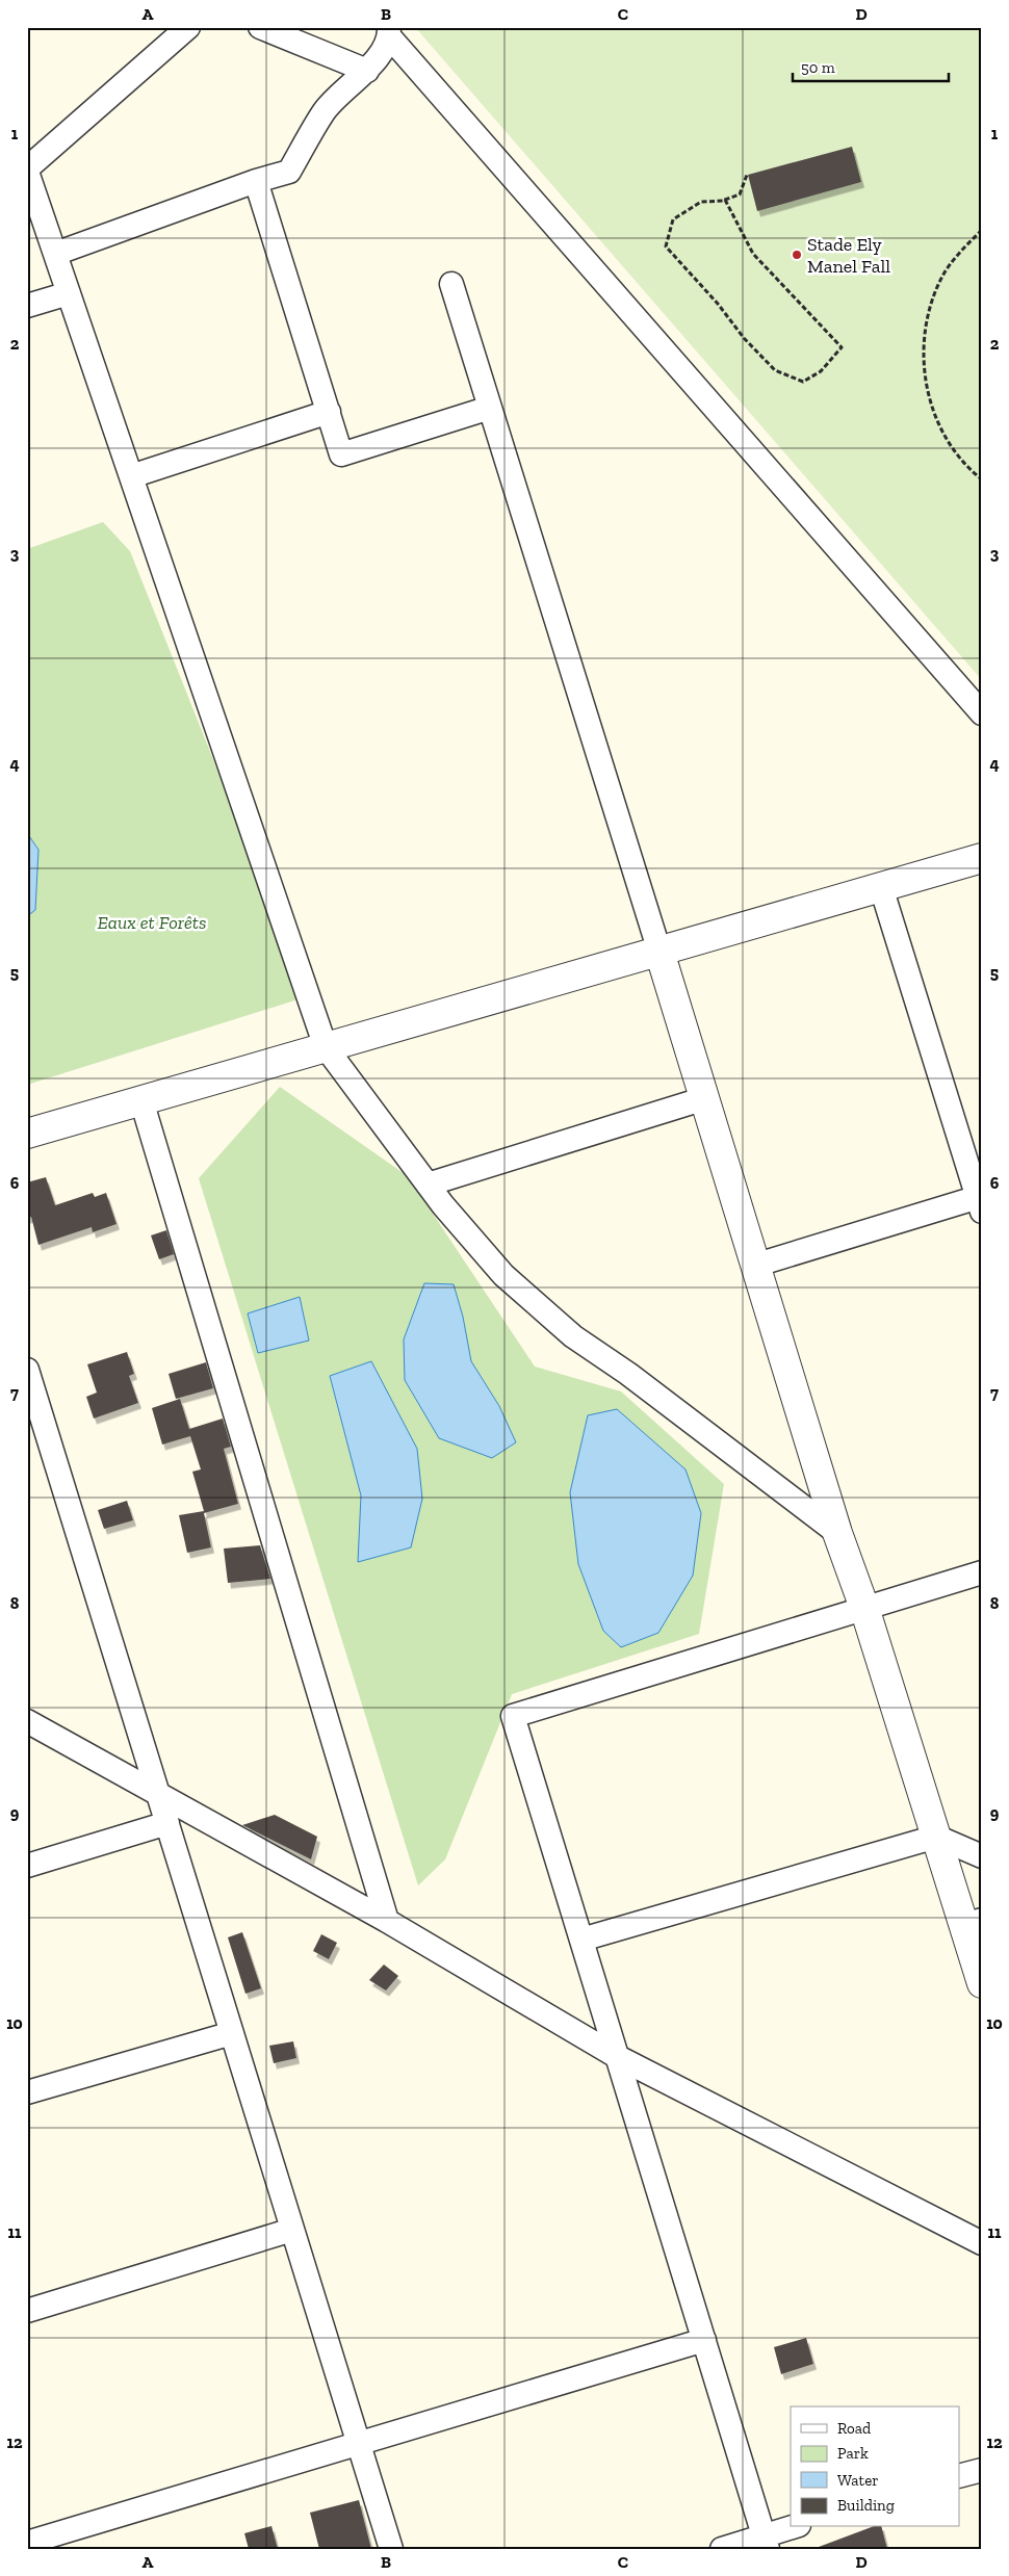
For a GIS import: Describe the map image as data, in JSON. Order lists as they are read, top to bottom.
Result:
{
  "parks": ["Eaux et Forêts"],
  "places": ["Stade Ely Manel Fall"],
  "legend": [
    "Road",
    "Park",
    "Water",
    "Building"
  ],
  "scale_bar": "50 m",
  "grid": {
    "columns": [
      "A",
      "B",
      "C",
      "D"
    ],
    "rows": [
      "1",
      "2",
      "3",
      "4",
      "5",
      "6",
      "7",
      "8",
      "9",
      "10",
      "11",
      "12"
    ]
  }
}
